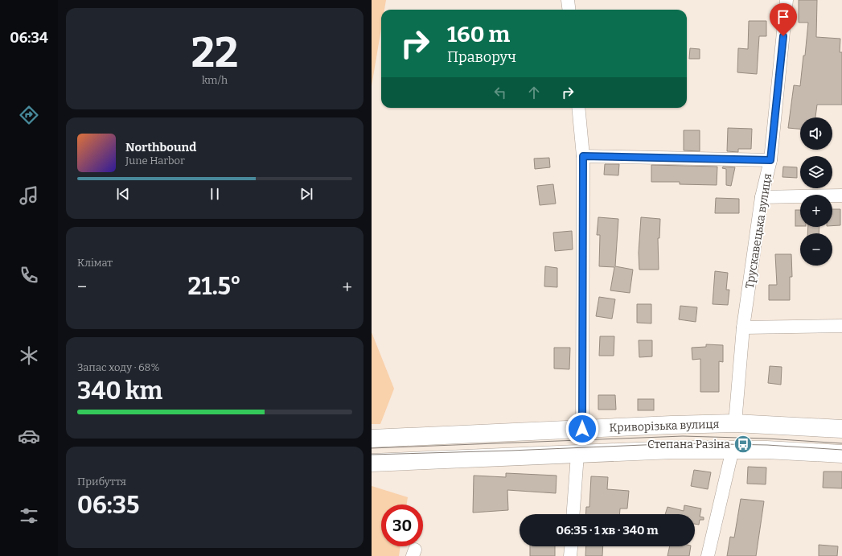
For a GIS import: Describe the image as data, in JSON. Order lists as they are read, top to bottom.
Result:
{
  "streets": {
    "main road": ["Криворізька вулиця"],
    "street": ["Трускавецька вулиця"]
  },
  "crossings": [
    ["Трускавецька вулиця", "Криворізька вулиця"]
  ],
  "places": {
    "bus stop": ["Степана Разіна"]
  },
  "page": {
    "tabs": "06:34",
    "tile": [
      ["22", "km/h"],
      "Клімат",
      ["Запас ходу · 68%", "340 km"],
      ["Прибуття", "06:35"]
    ],
    "turn": ["160 m", "Праворуч"],
    "map_buttons": ["+", "−"],
    "song": ["Northbound", "June Harbor"],
    "heat": ["−", "21.5°", "+"],
    "limit": "30",
    "trip": "06:35 · 1 хв · 340 m"
  }
}
